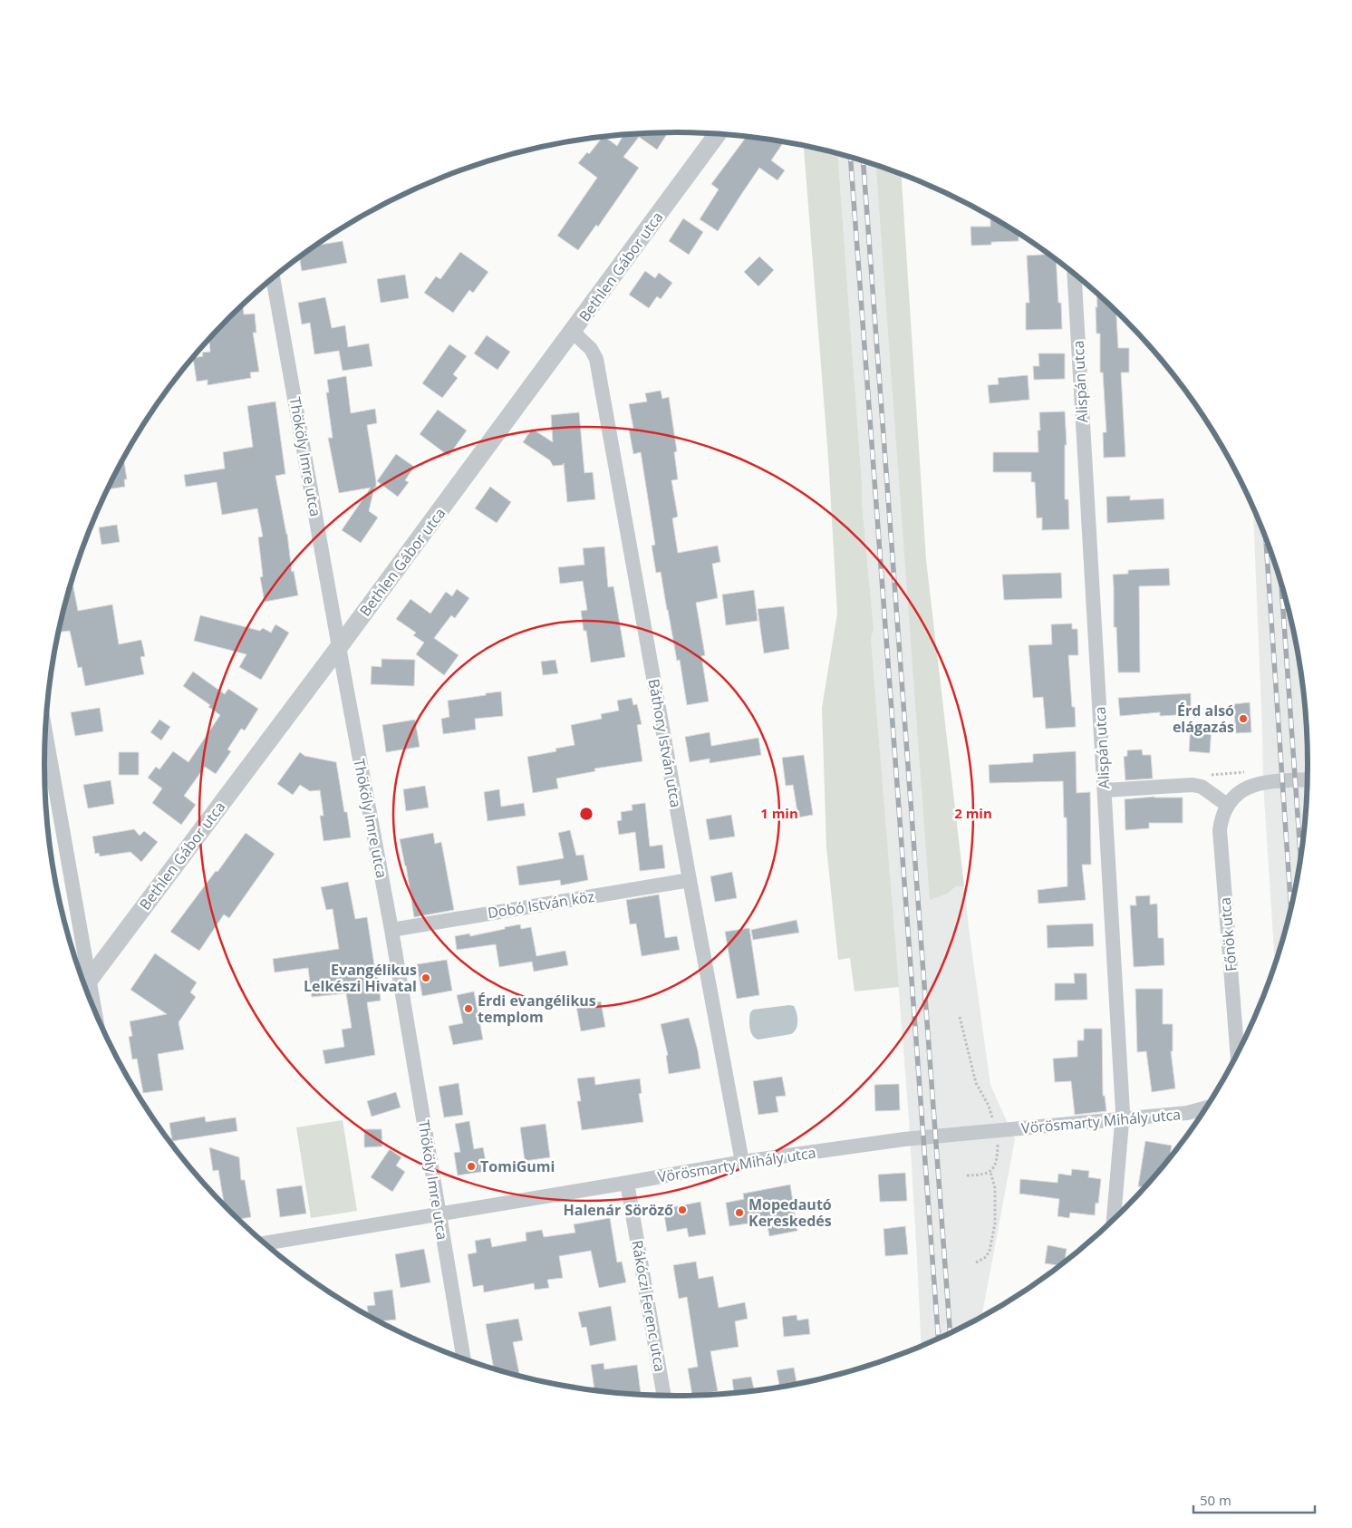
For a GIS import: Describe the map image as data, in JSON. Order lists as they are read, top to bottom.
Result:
{
  "streets": {
    "street": [
      "Bethlen Gábor utca",
      "Alispán utca",
      "Thököly Imre utca",
      "Báthory István utca",
      "Dobó István köz",
      "Főnök utca",
      "Vörösmarty Mihály utca",
      "Rákóczi Ferenc utca"
    ]
  },
  "crossings": [
    ["Bethlen Gábor utca", "Thököly Imre utca"],
    ["Bethlen Gábor utca", "Báthory István utca"],
    ["Alispán utca", "Vörösmarty Mihály utca"],
    ["Thököly Imre utca", "Dobó István köz"],
    ["Thököly Imre utca", "Vörösmarty Mihály utca"],
    ["Báthory István utca", "Dobó István köz"],
    ["Báthory István utca", "Vörösmarty Mihály utca"],
    ["Vörösmarty Mihály utca", "Rákóczi Ferenc utca"]
  ],
  "places": [
    "Érd alsó elágazás",
    "Evangélikus Lelkészi Hivatal",
    "Érdi evangélikus templom",
    "TomiGumi",
    "Halenár Söröző",
    "Mopedautó Kereskedés"
  ],
  "scale_bar": "50 m",
  "rings": ["1 min", "2 min"]
}
